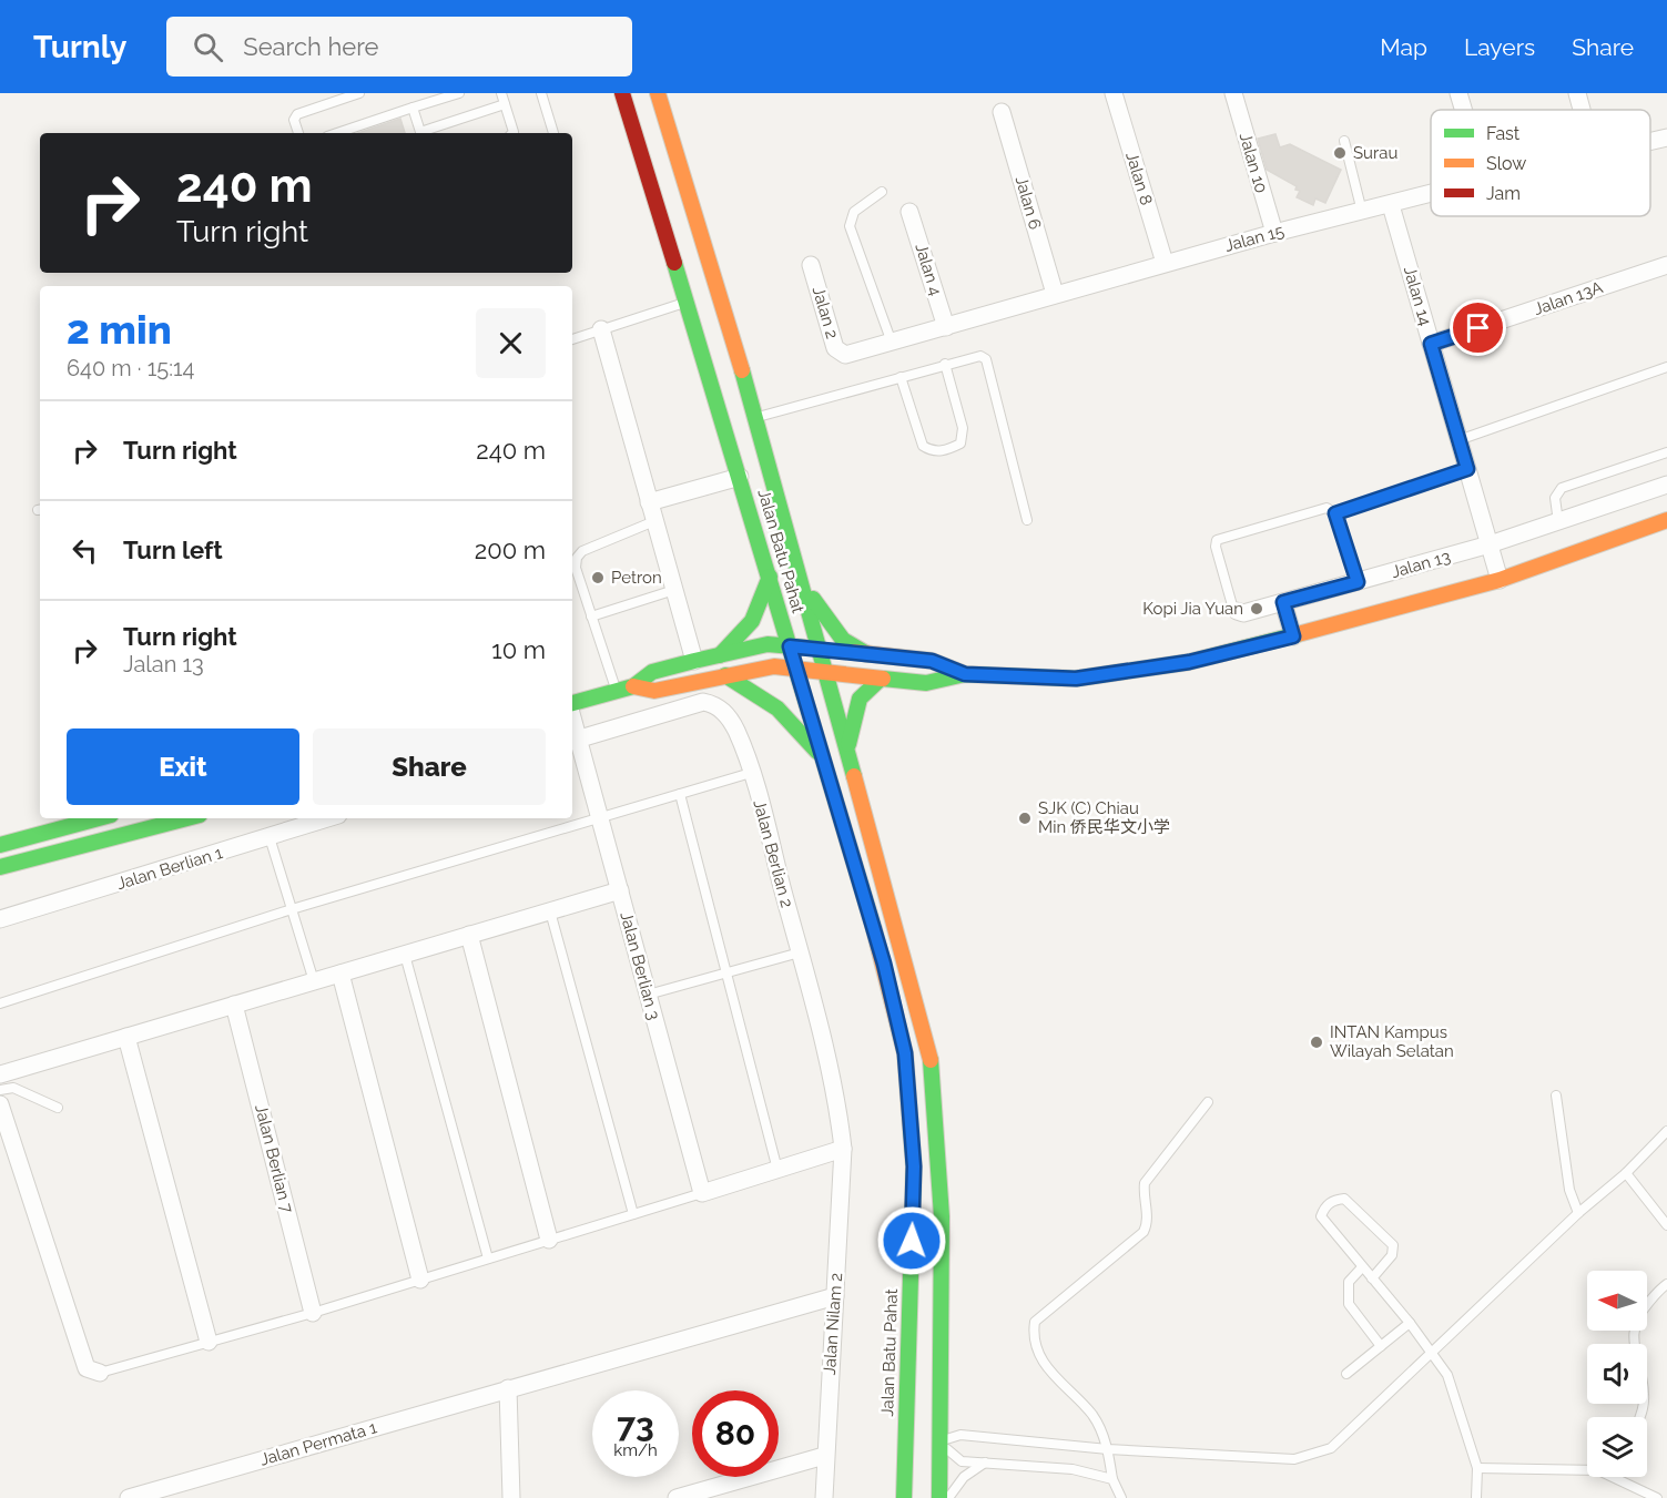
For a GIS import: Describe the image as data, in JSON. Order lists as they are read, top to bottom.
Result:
{
  "streets": {
    "main road": ["Jalan Batu Pahat"],
    "street": [
      "Jalan 10",
      "Jalan 8",
      "Jalan 6",
      "Jalan 15",
      "Jalan 4",
      "Jalan 14",
      "Jalan 13A",
      "Jalan 2",
      "Jalan 13",
      "Jalan Berlian 2",
      "Jalan Berlian 1",
      "Jalan Berlian 3",
      "Jalan Berlian 7",
      "Jalan Nilam 2",
      "Jalan Permata 1"
    ]
  },
  "crossings": [
    ["Jalan 10", "Jalan 15"],
    ["Jalan 8", "Jalan 15"],
    ["Jalan 6", "Jalan 15"],
    ["Jalan 15", "Jalan 4"],
    ["Jalan 15", "Jalan 14"],
    ["Jalan 15", "Jalan 2"],
    ["Jalan 14", "Jalan 13A"],
    ["Jalan 14", "Jalan 13"],
    ["Jalan Berlian 2", "Jalan Berlian 3"],
    ["Jalan Berlian 2", "Jalan Nilam 2"],
    ["Jalan Nilam 2", "Jalan Permata 1"]
  ],
  "places": [
    "Surau",
    "Petron",
    "Kopi Jia Yuan",
    "SJK (C) Chiau Min 侨民华文小学",
    "INTAN Kampus Wilayah Selatan"
  ],
  "legend": ["Fast", "Slow", "Jam"],
  "north": "left",
  "page": {
    "header": "Turnly",
    "search": "Search here",
    "nav": ["Map", "Layers", "Share"],
    "turn": ["240 m", "Turn right"],
    "heading": ["2 min", "640 m · 15:14"],
    "list": [
      {
        "name": "Turn right",
        "value": "240 m"
      },
      {
        "name": "Turn left",
        "value": "200 m"
      },
      {
        "name": "Turn right",
        "note": "Jalan 13",
        "value": "10 m"
      }
    ],
    "buttons": ["Exit", "Share"],
    "speed": "73 km/h",
    "limit": "80"
  }
}
